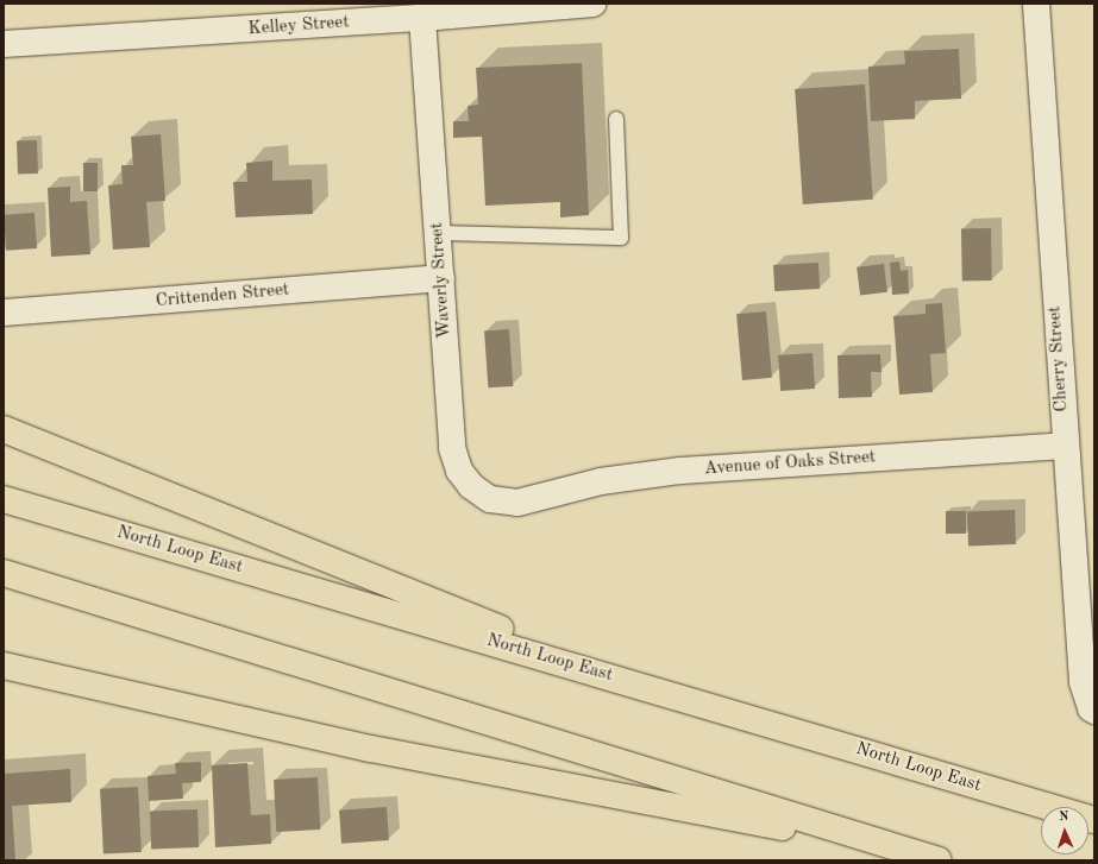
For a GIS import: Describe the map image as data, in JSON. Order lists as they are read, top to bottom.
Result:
{
  "streets": {
    "highway": ["North Loop East"],
    "street": [
      "Kelley Street",
      "Waverly Street",
      "Crittenden Street",
      "Cherry Street",
      "Avenue of Oaks Street"
    ]
  },
  "crossings": [
    ["Kelley Street", "Waverly Street"],
    ["Waverly Street", "Crittenden Street"],
    ["Waverly Street", "Avenue of Oaks Street"],
    ["Cherry Street", "Avenue of Oaks Street"]
  ],
  "north": "top"
}
